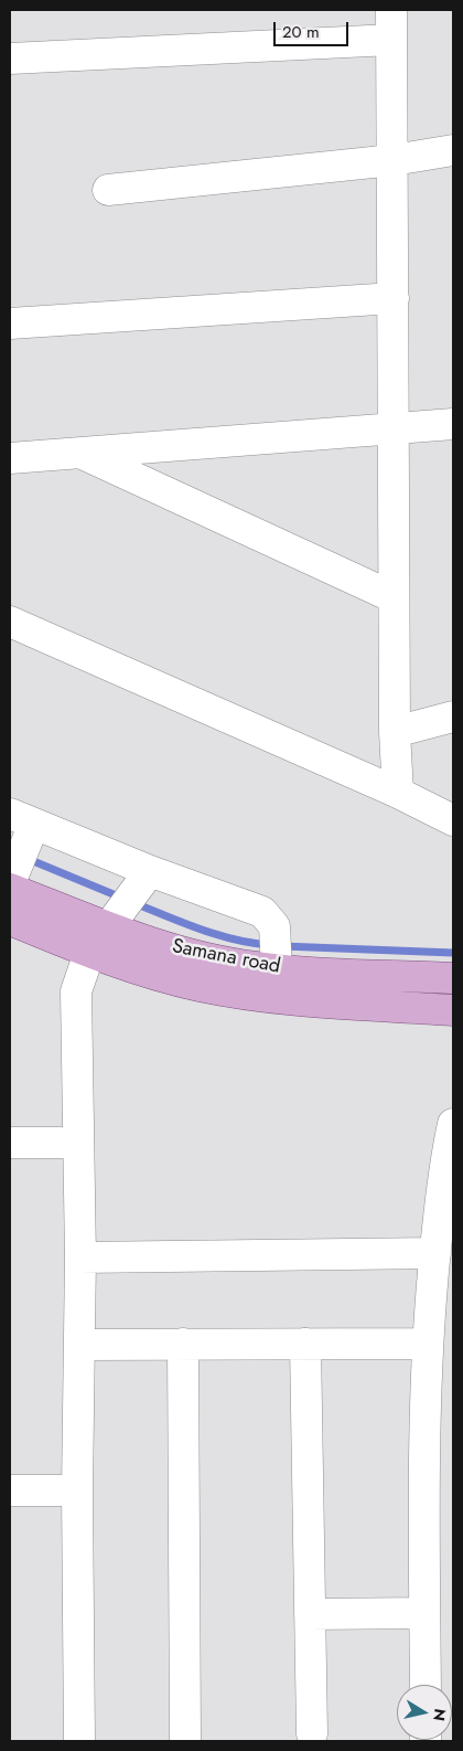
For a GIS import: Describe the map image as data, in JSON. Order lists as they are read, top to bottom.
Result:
{
  "streets": {
    "main road": ["Samana road"]
  },
  "scale_bar": "20 m",
  "north": "right"
}
